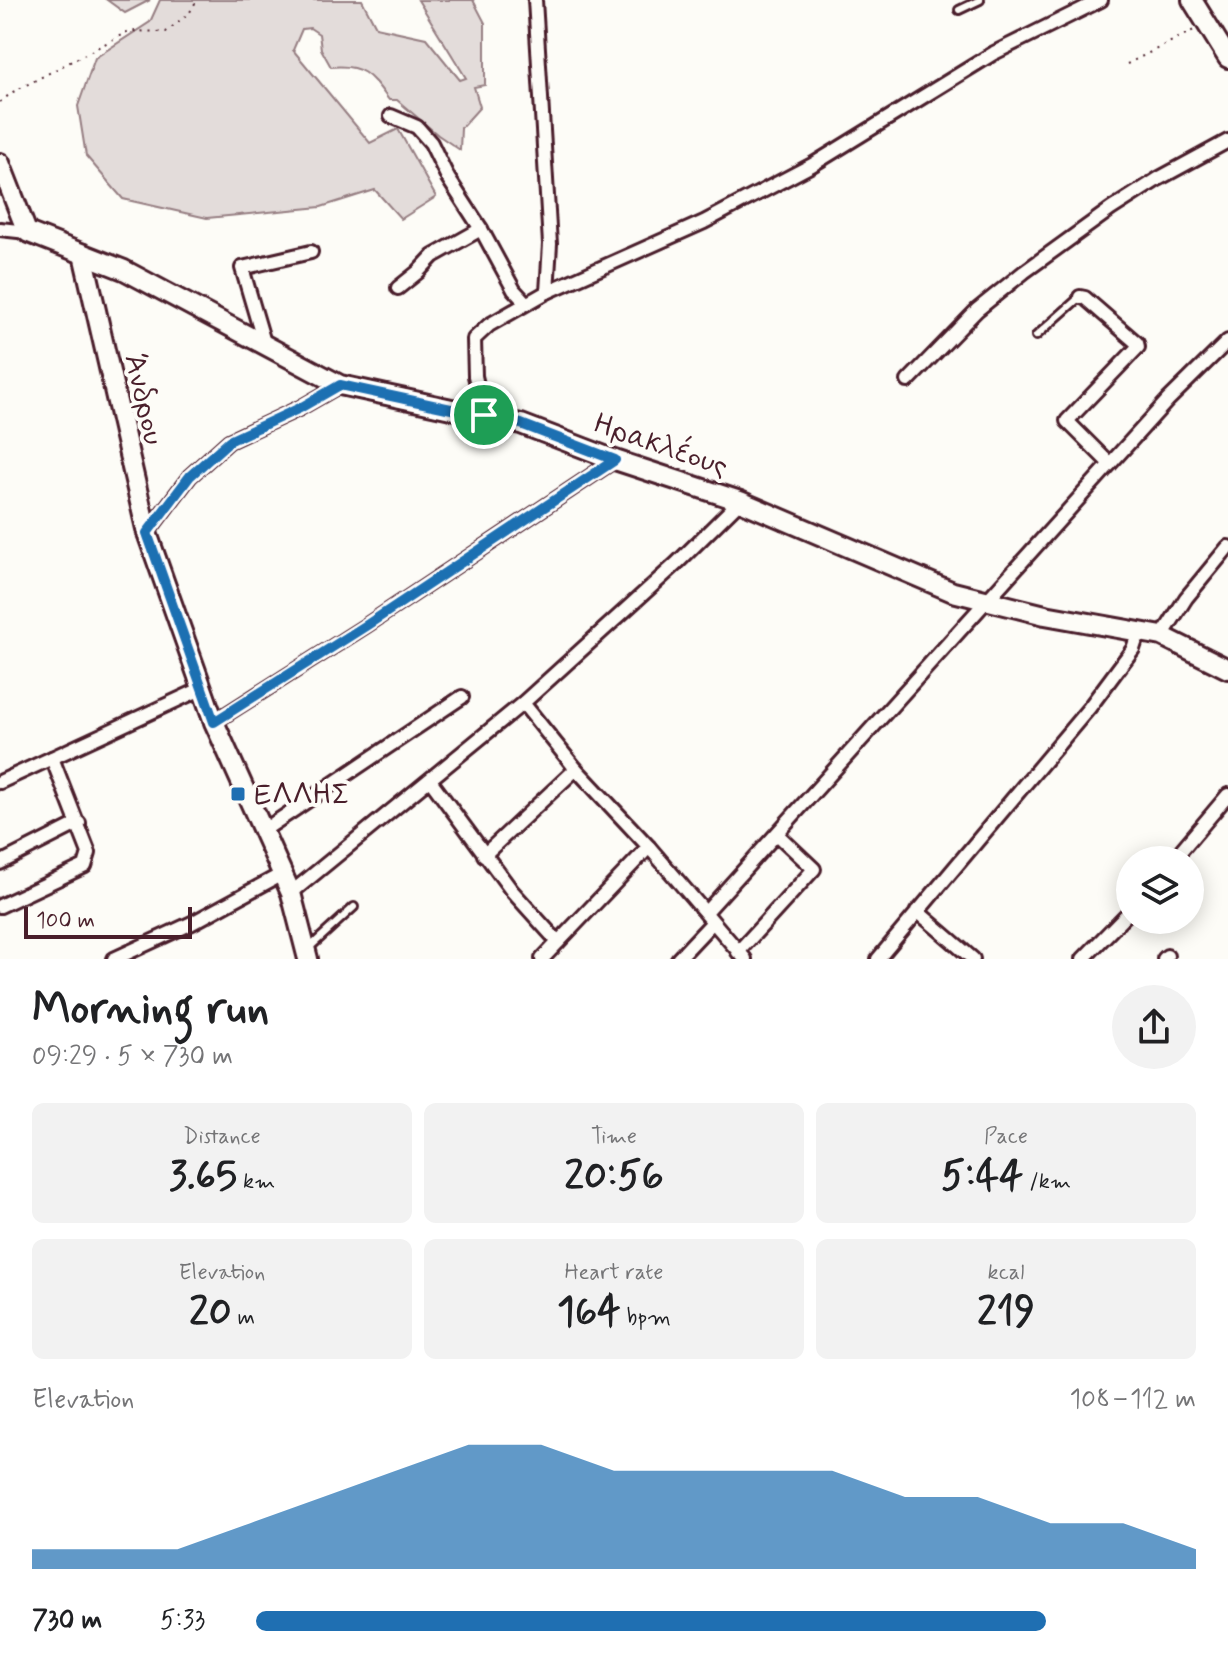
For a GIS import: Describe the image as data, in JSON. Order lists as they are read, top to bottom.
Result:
{
  "streets": {
    "street": ["Άνδρου", "Ηρακλέους"]
  },
  "crossings": [
    ["Άνδρου", "Ηρακλέους"]
  ],
  "places": {
    "transit": ["ΕΛΛΗΣ"]
  },
  "scale_bar": "100 m",
  "page": {
    "scale": "100 m",
    "heading": ["Morning run", "09:29 · 5 × 730 m"],
    "stats": [
      ["Distance", "3.65 km"],
      ["Time", "20:56"],
      ["Pace", "5:44 /km"],
      ["Elevation", "20 m"],
      ["Heart rate", "164 bpm"],
      ["kcal", "219"]
    ],
    "chart": ["Elevation", "108–112 m"],
    "list": [
      {
        "name": "730 m",
        "note": "5:33"
      }
    ]
  }
}
